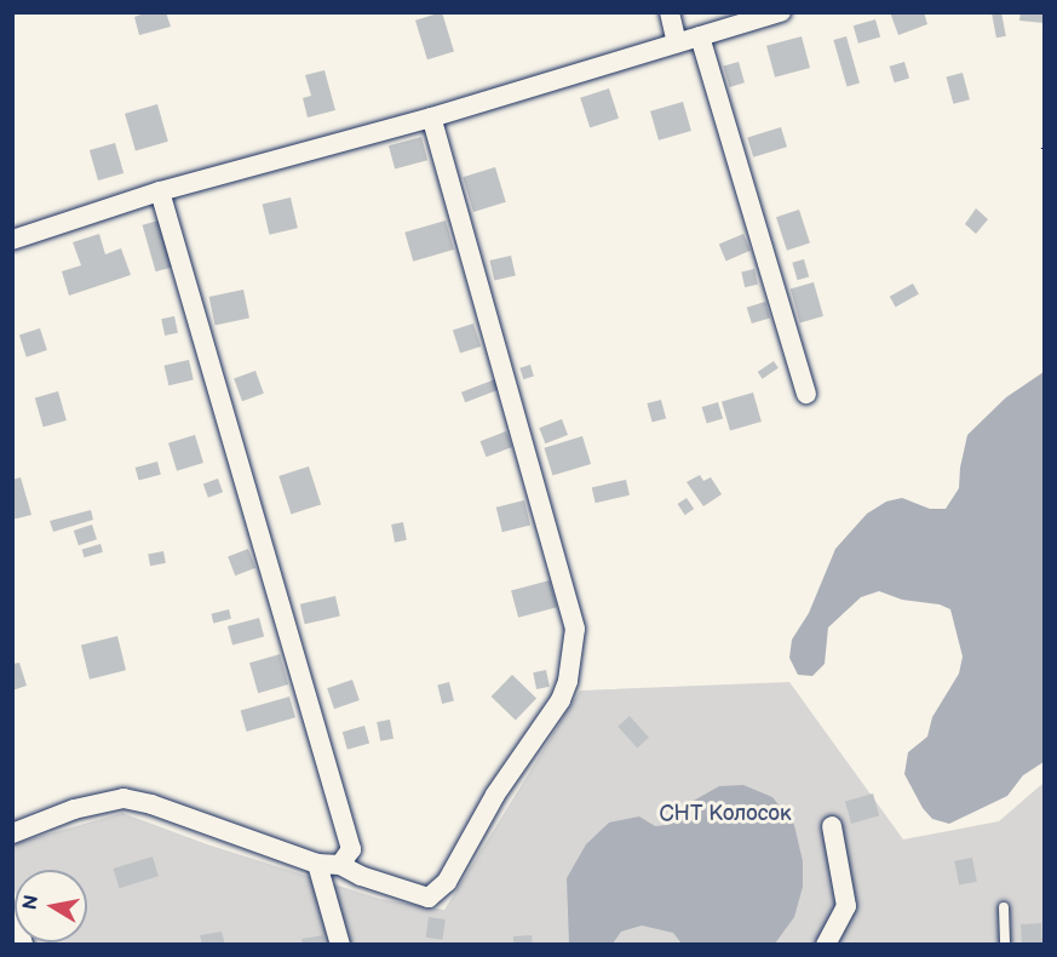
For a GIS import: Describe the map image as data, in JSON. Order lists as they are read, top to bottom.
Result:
{
  "parks": ["СНТ Колосок"],
  "north": "left"
}
